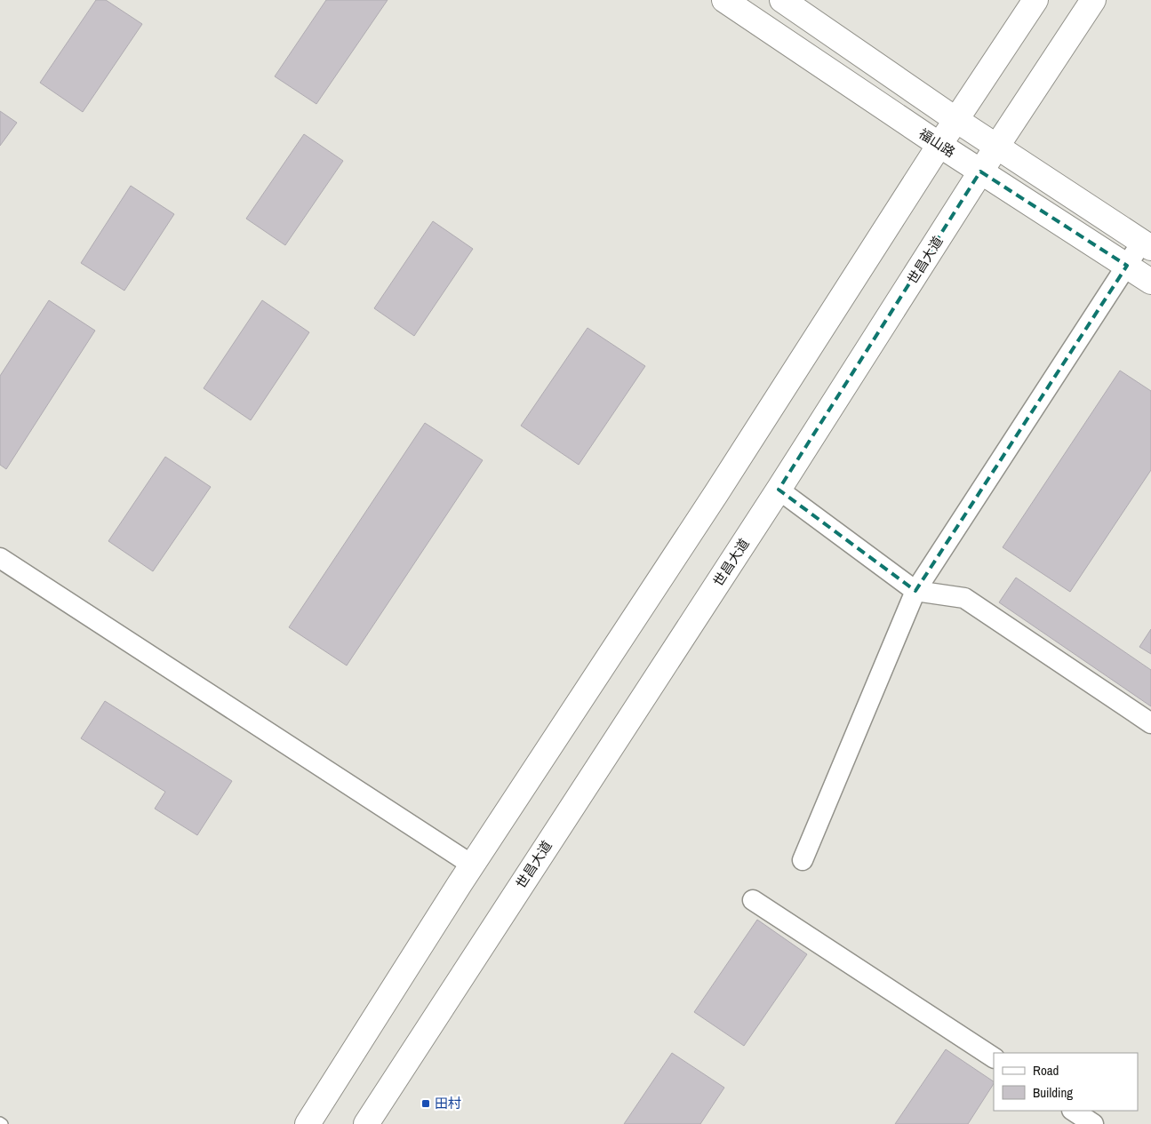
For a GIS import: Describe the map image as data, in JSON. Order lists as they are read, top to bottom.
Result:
{
  "streets": {
    "main road": ["福山路", "世昌大道"]
  },
  "crossings": [
    ["福山路", "世昌大道"]
  ],
  "places": {
    "transit": ["田村"]
  },
  "legend": ["Road", "Building"]
}
